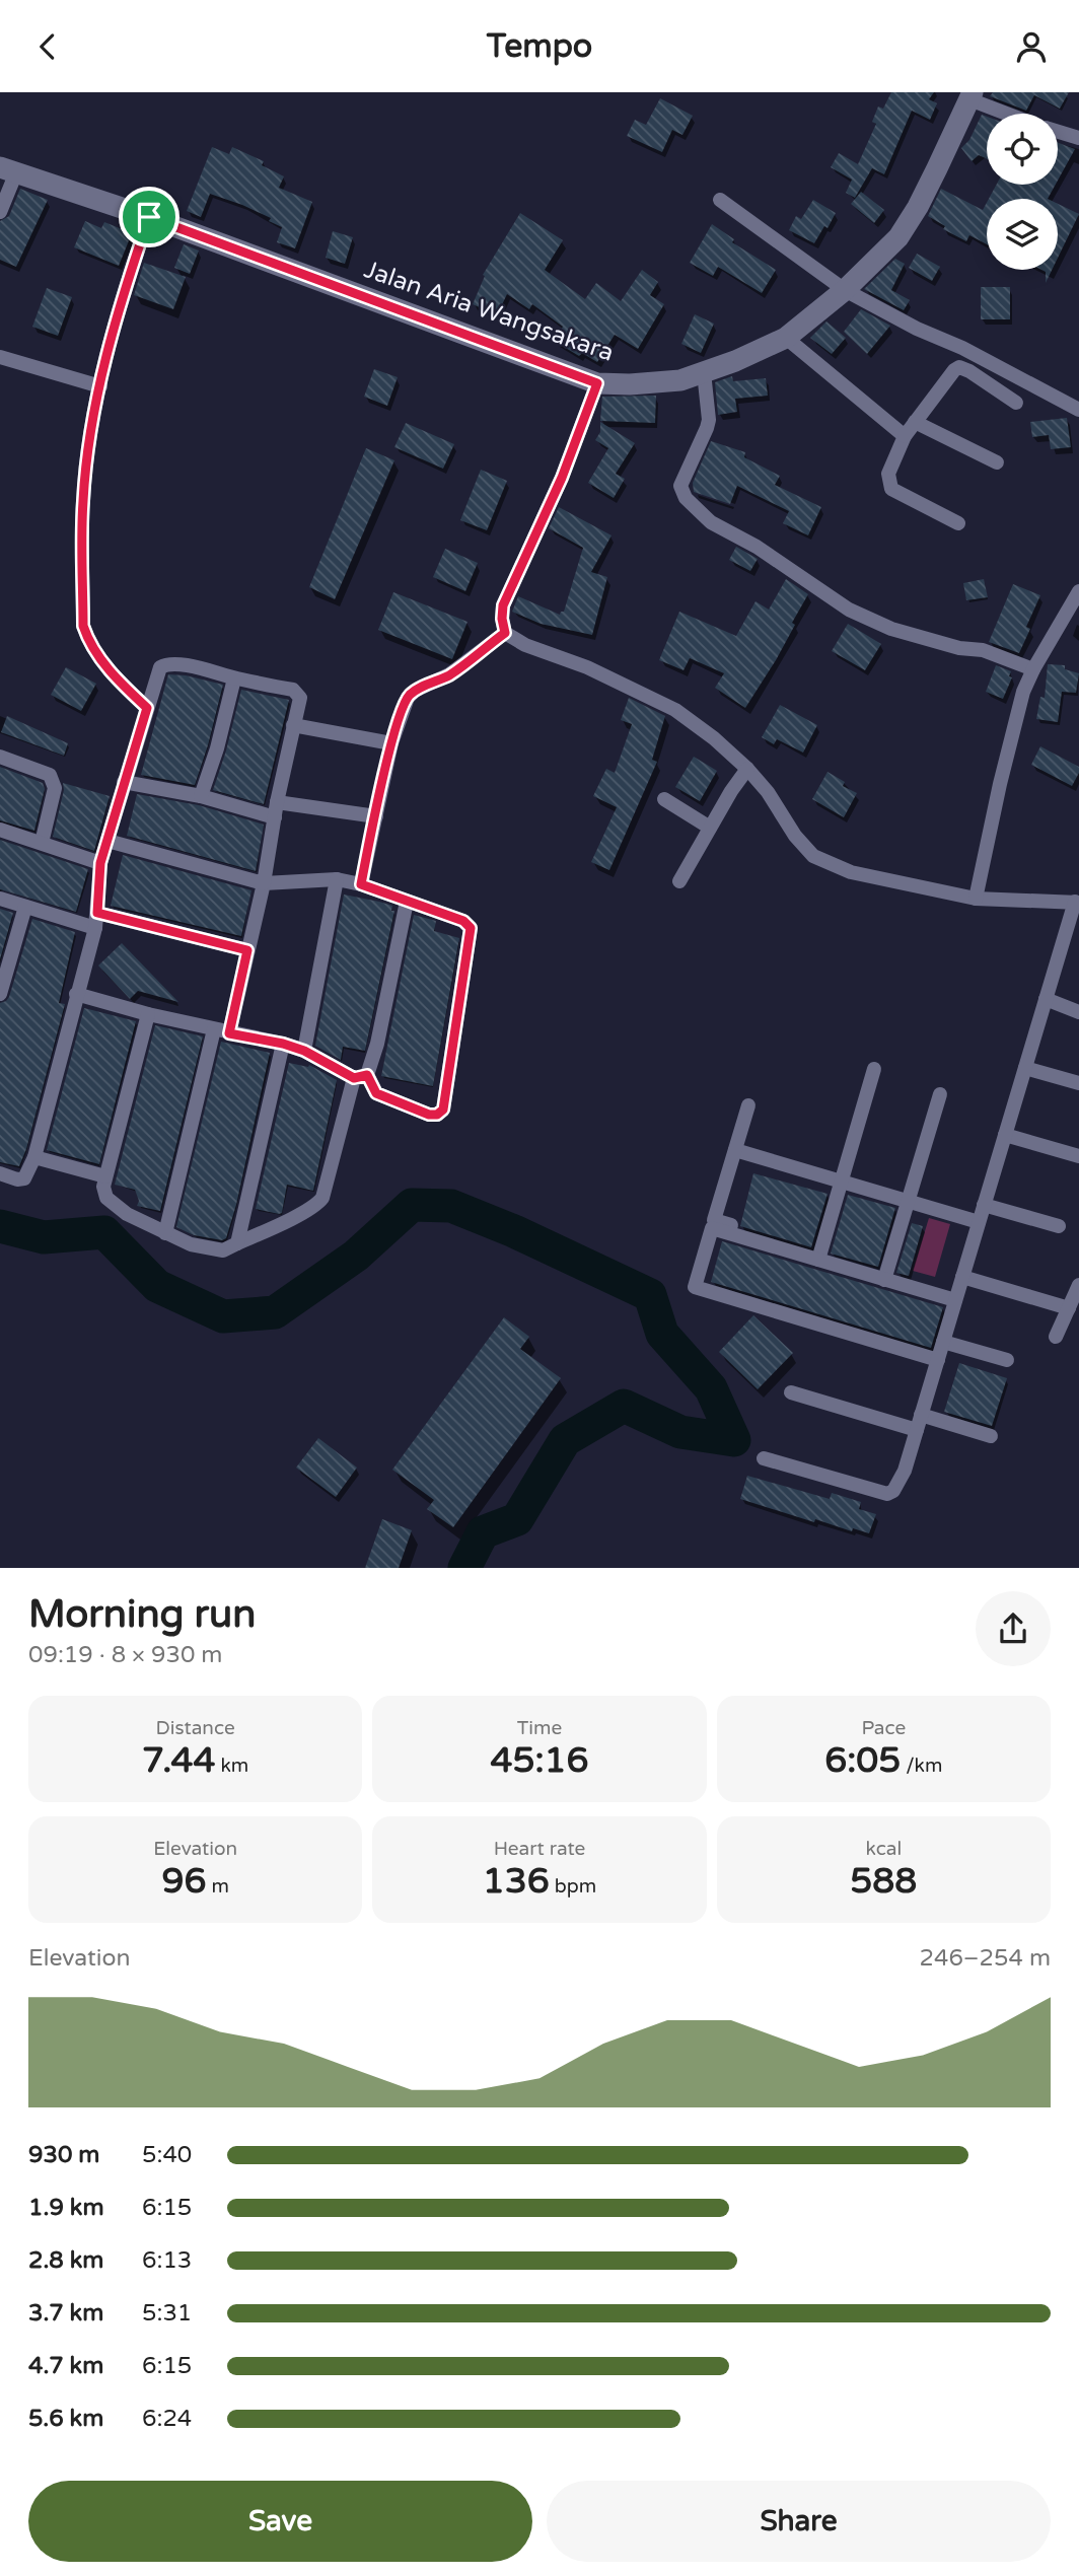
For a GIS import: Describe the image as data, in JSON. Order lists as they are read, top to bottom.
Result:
{
  "streets": {
    "street": ["Jalan Aria Wangsakara"]
  },
  "page": {
    "header": "Tempo",
    "heading": ["Morning run", "09:19 · 8 × 930 m"],
    "stats": [
      ["Distance", "7.44 km"],
      ["Time", "45:16"],
      ["Pace", "6:05 /km"],
      ["Elevation", "96 m"],
      ["Heart rate", "136 bpm"],
      ["kcal", "588"]
    ],
    "chart": ["Elevation", "246–254 m"],
    "list": [
      {
        "name": "930 m",
        "note": "5:40"
      },
      {
        "name": "1.9 km",
        "note": "6:15"
      },
      {
        "name": "2.8 km",
        "note": "6:13"
      },
      {
        "name": "3.7 km",
        "note": "5:31"
      },
      {
        "name": "4.7 km",
        "note": "6:15"
      },
      {
        "name": "5.6 km",
        "note": "6:24"
      }
    ],
    "buttons": ["Save", "Share"]
  }
}
